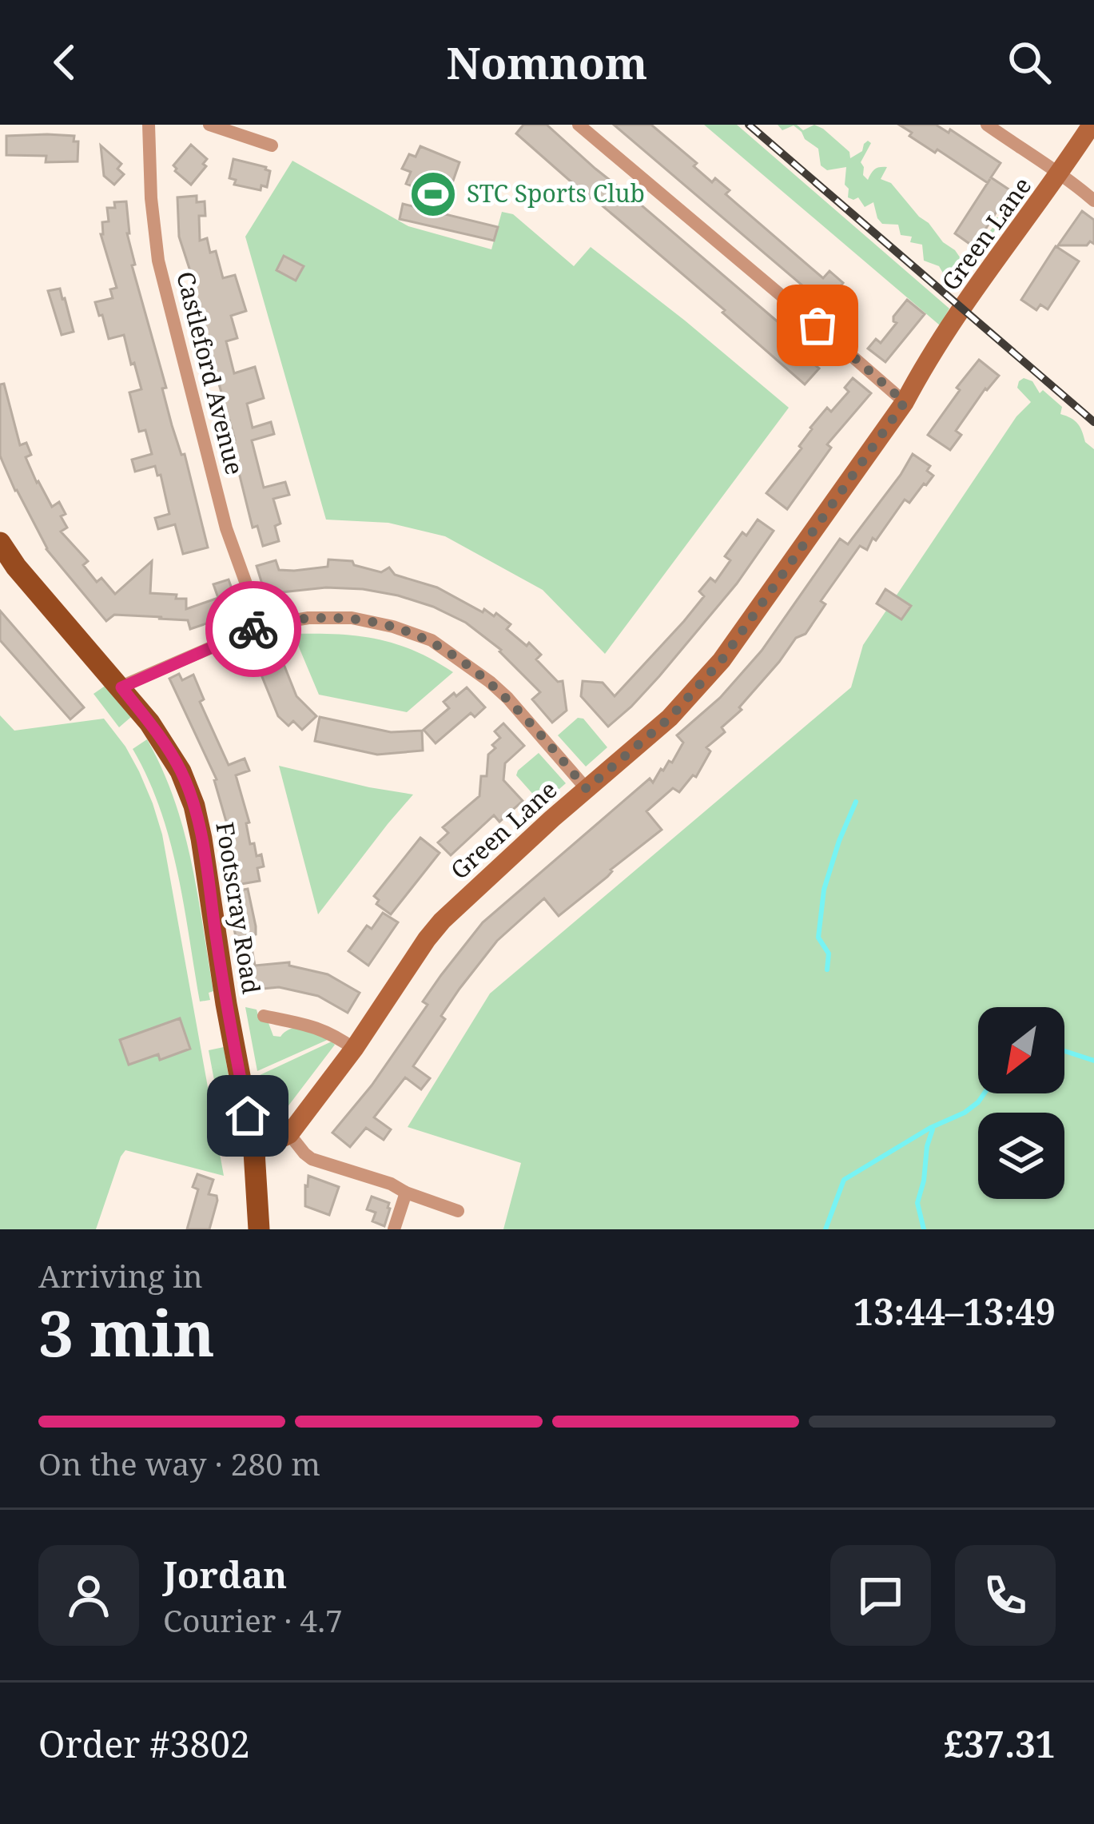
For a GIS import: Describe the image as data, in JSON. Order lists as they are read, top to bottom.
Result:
{
  "streets": {
    "main road": ["Green Lane", "Footscray Road"],
    "street": ["Castleford Avenue"]
  },
  "crossings": [
    ["Green Lane", "Footscray Road"]
  ],
  "places": {
    "sports": ["STC Sports Club"]
  },
  "north": "bottom left",
  "page": {
    "header": "Nomnom",
    "heading": ["3 min", "Arriving in", "13:44–13:49"],
    "panel": [
      "Jordan",
      "Courier · 4.7",
      "Order #3802",
      "£37.31"
    ],
    "bar": "On the way · 280 m"
  }
}
